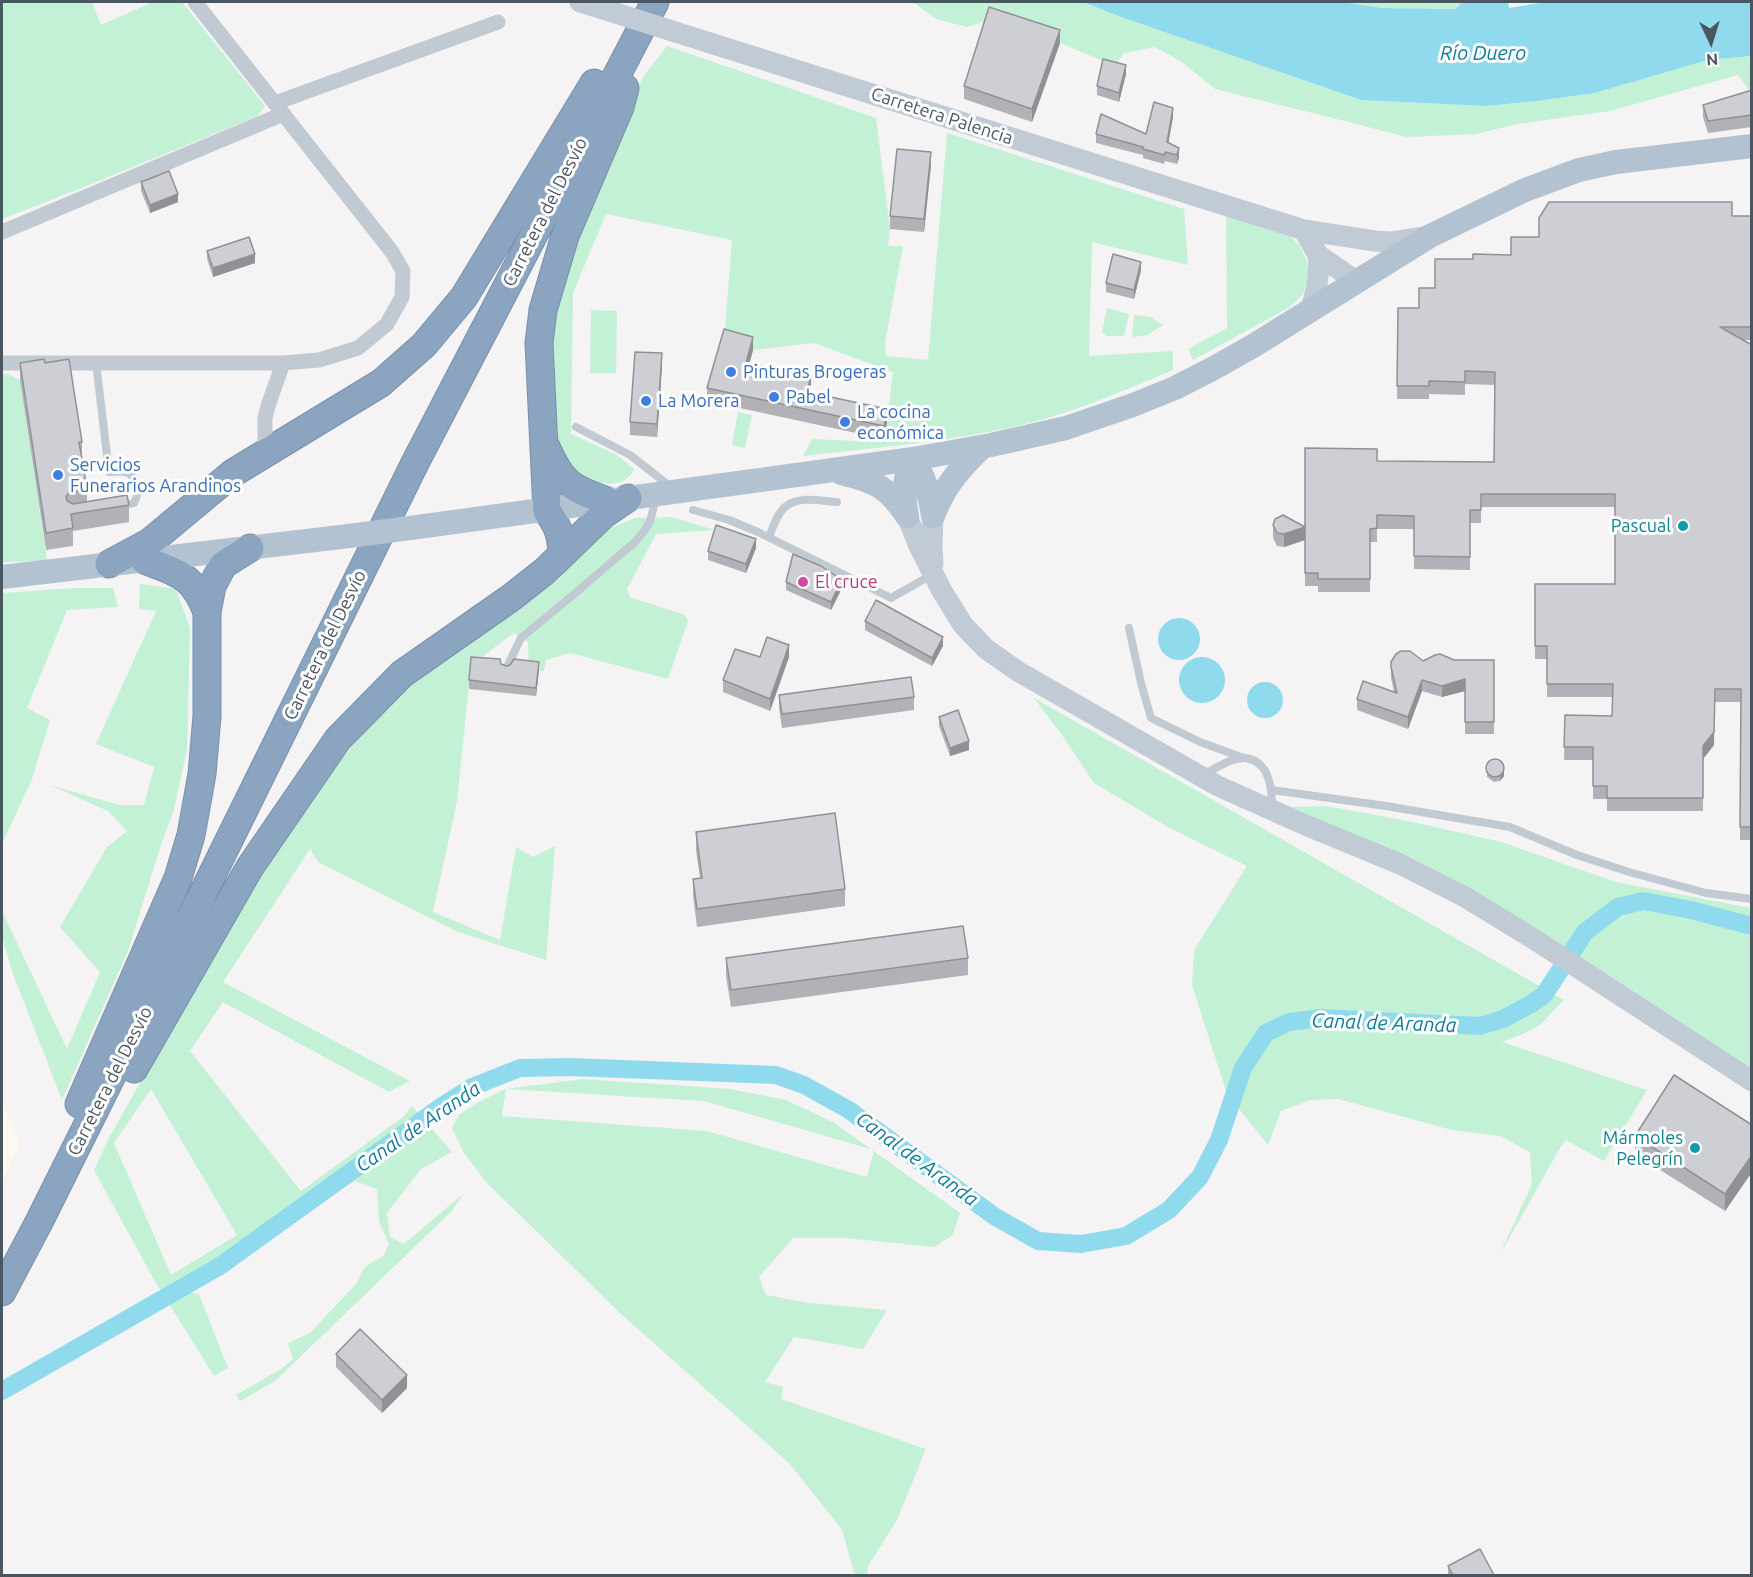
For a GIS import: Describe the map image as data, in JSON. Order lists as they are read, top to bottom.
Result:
{
  "streets": {
    "highway": ["Carretera del Desvío"],
    "street": ["Carretera Palencia"]
  },
  "water": ["Río Duero", "Canal de Aranda"],
  "places": [
    "Pinturas Brogeras",
    "Pabel",
    "La Morera",
    "La cocina económica",
    "Servicios Funerarios Arandinos",
    "Pascual",
    "El cruce",
    "Mármoles Pelegrín"
  ],
  "north": "bottom"
}
